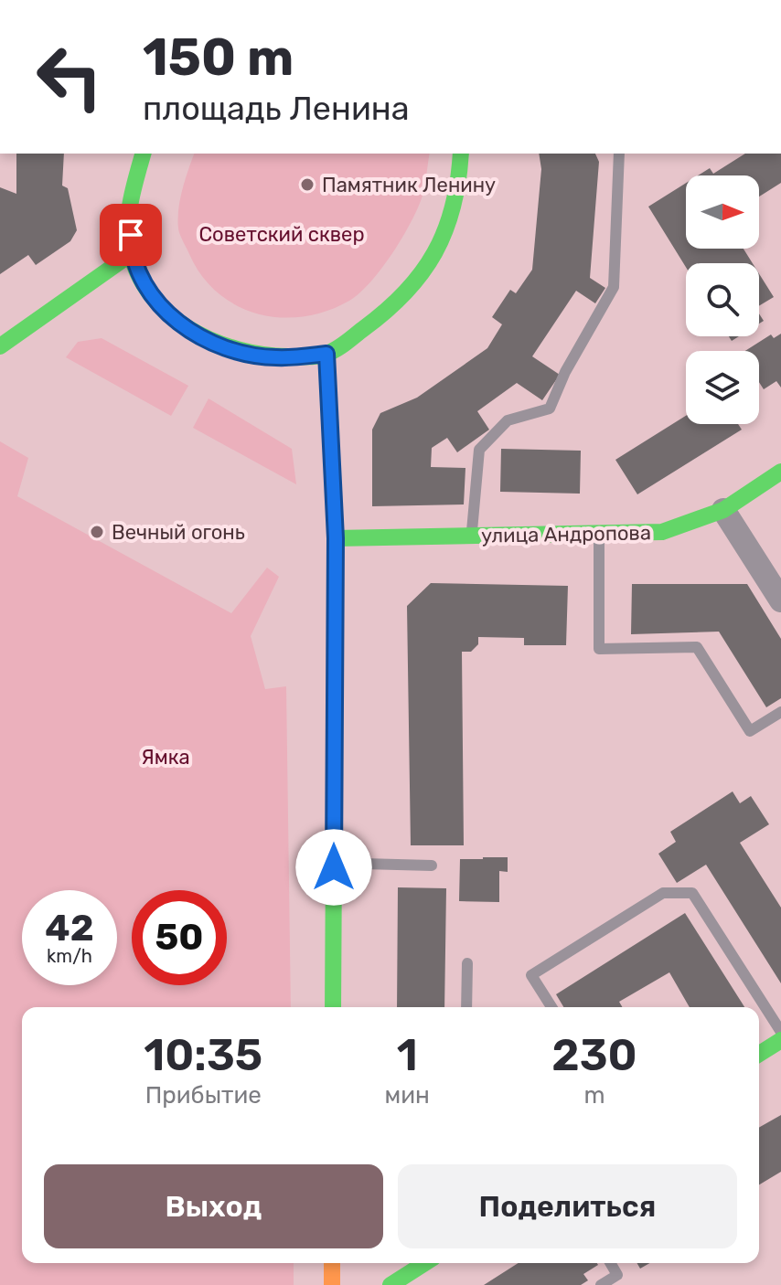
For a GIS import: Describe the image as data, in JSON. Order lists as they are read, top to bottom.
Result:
{
  "streets": {
    "main road": ["улица Андропова"]
  },
  "parks": ["Советский сквер", "Ямка"],
  "places": ["Памятник Ленину", "Вечный огонь"],
  "north": "right",
  "page": {
    "turn": ["150 m", "площадь Ленина"],
    "speed": "42 km/h",
    "limit": "50",
    "eta": [
      "10:35",
      "Прибытие",
      "1",
      "мин",
      "230",
      "m"
    ],
    "buttons": ["Выход", "Поделиться"]
  }
}
